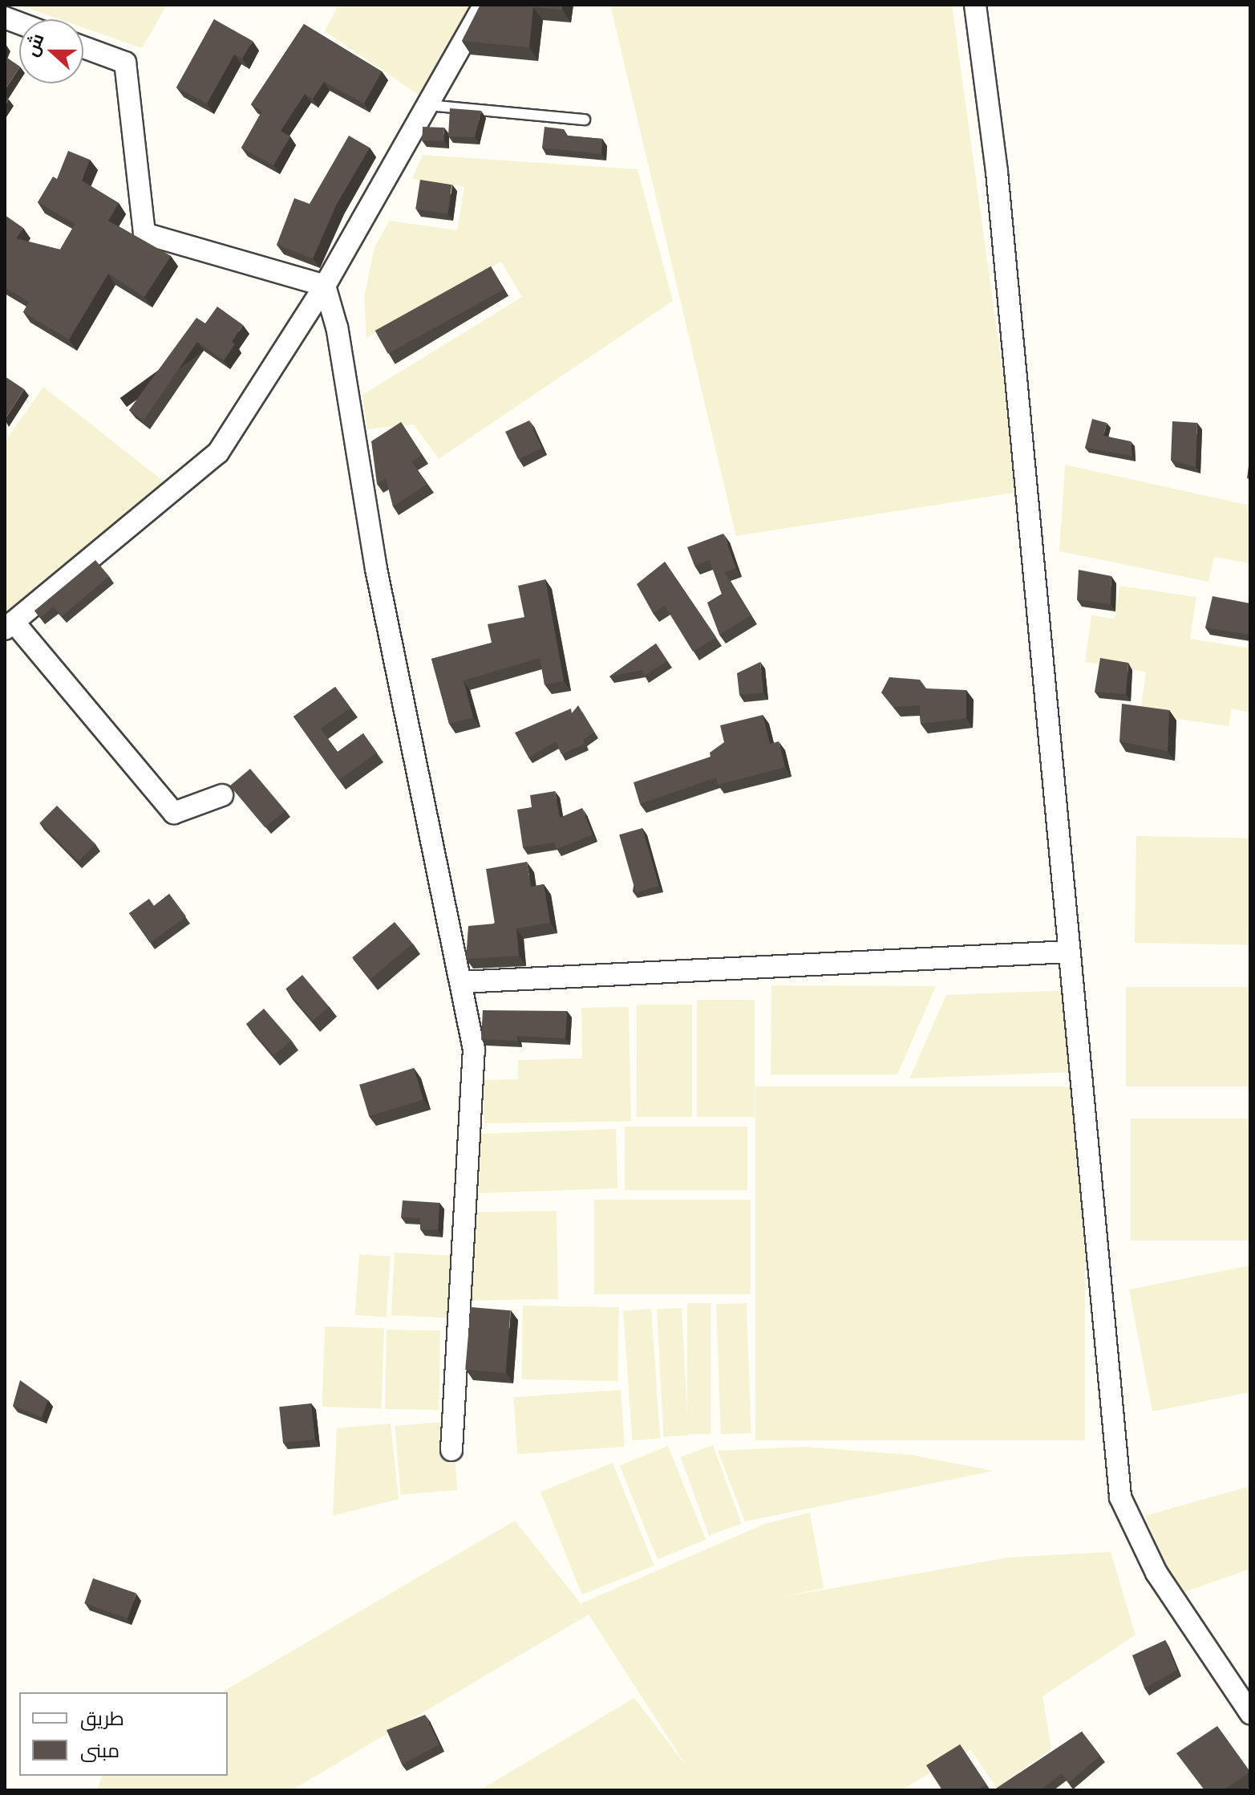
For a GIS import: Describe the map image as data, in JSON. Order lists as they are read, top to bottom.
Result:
{
  "legend": ["طريق", "مبنى"],
  "north": "left"
}
